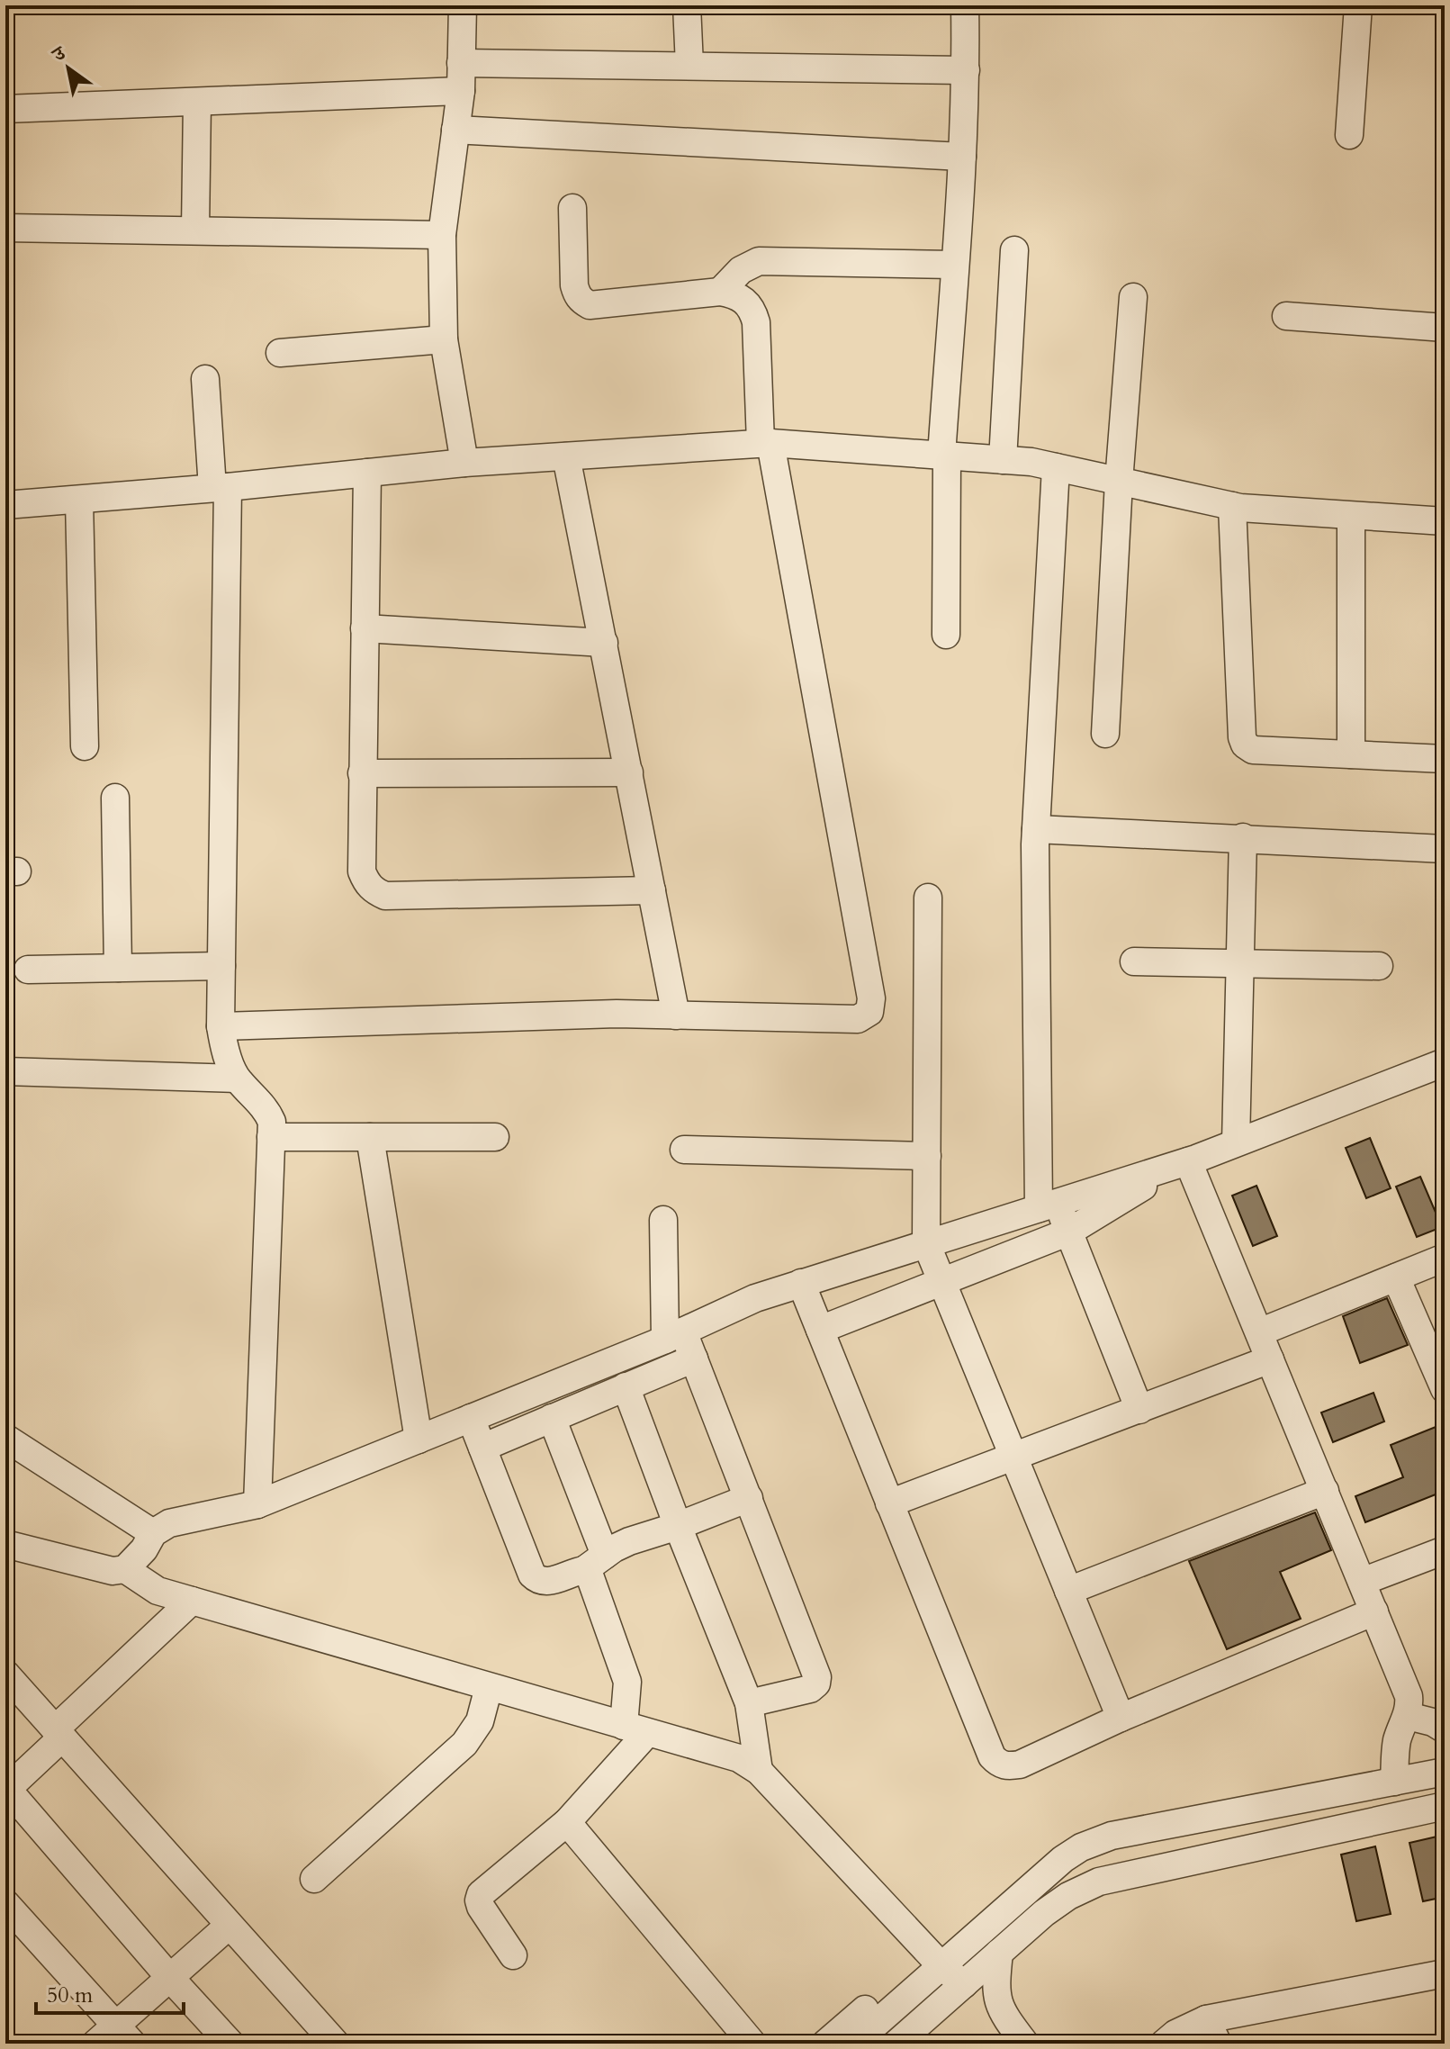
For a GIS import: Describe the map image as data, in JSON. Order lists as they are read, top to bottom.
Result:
{
  "scale_bar": "50 m",
  "north": "top left"
}
